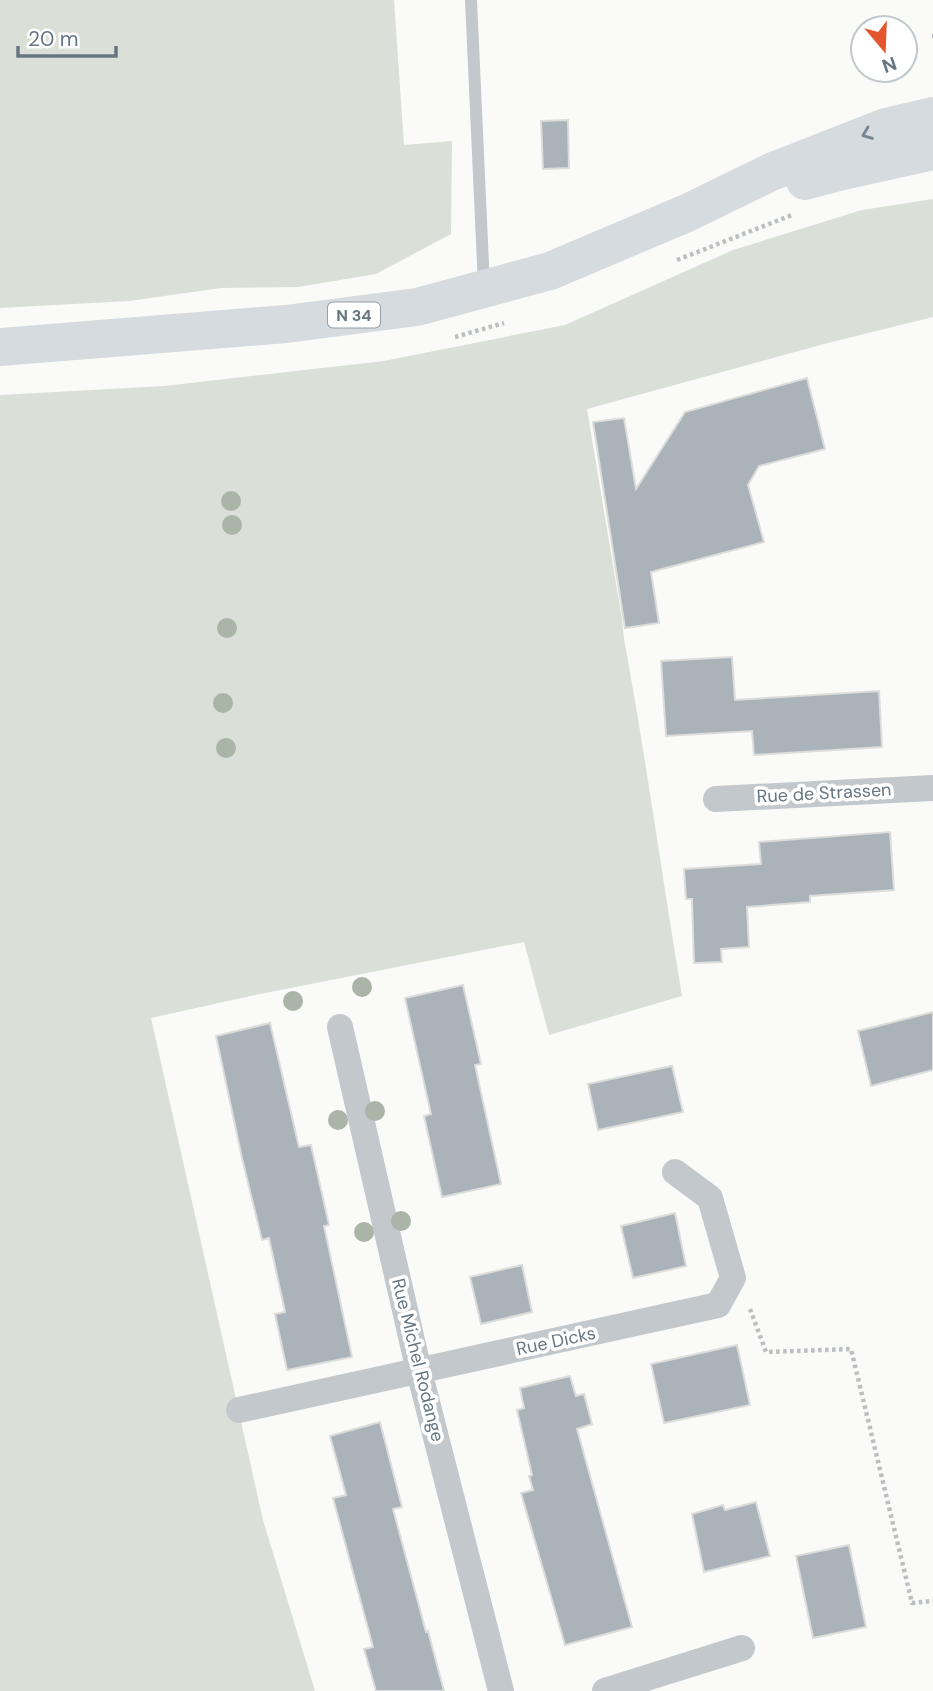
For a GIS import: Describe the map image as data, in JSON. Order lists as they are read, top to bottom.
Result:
{
  "streets": {
    "main road": ["N 34"],
    "street": ["Rue de Strassen", "Rue Dicks", "Rue Michel Rodange"]
  },
  "crossings": [
    ["Rue Dicks", "Rue Michel Rodange"]
  ],
  "scale_bar": "20 m",
  "north": "bottom"
}
